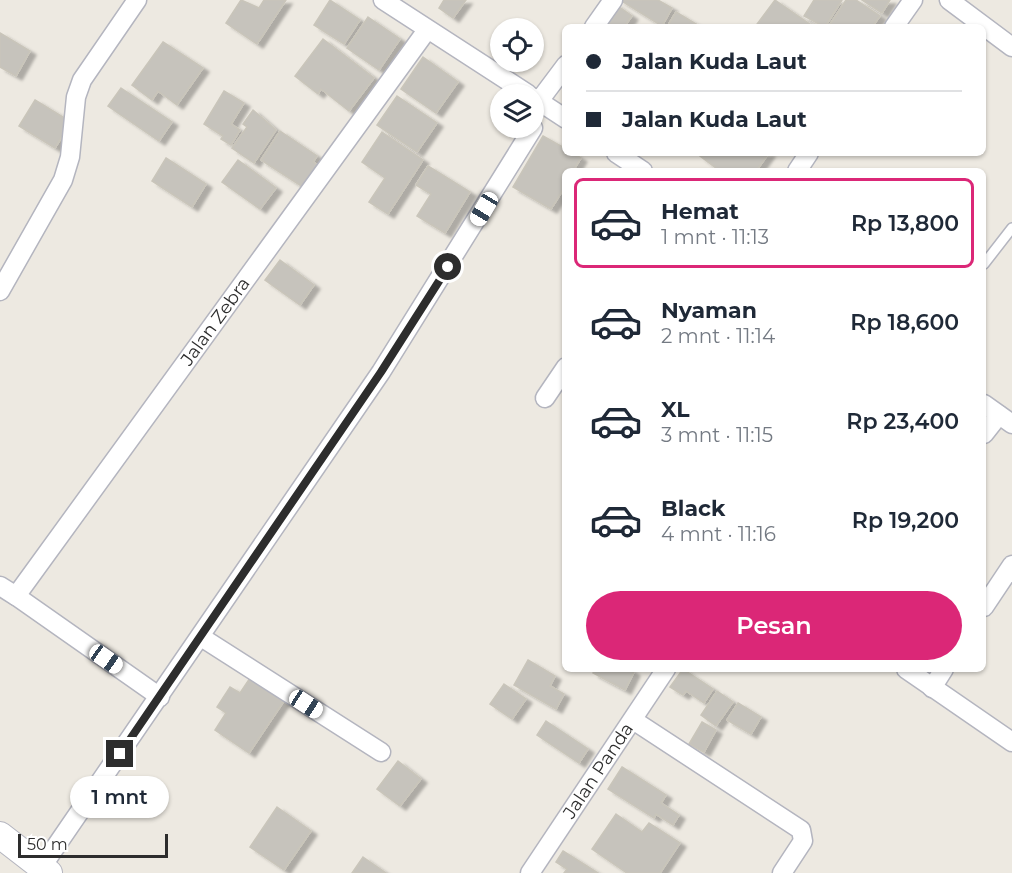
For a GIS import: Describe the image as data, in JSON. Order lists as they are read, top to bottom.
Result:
{
  "streets": {
    "street": ["Jalan Zebra", "Jalan Panda"]
  },
  "scale_bar": "50 m",
  "page": {
    "banner": ["Jalan Kuda Laut", "Jalan Kuda Laut"],
    "list": [
      {
        "name": "Hemat",
        "note": "1 mnt · 11:13",
        "value": "Rp 13,800"
      },
      {
        "name": "Nyaman",
        "note": "2 mnt · 11:14",
        "value": "Rp 18,600"
      },
      {
        "name": "XL",
        "note": "3 mnt · 11:15",
        "value": "Rp 23,400"
      },
      {
        "name": "Black",
        "note": "4 mnt · 11:16",
        "value": "Rp 19,200"
      }
    ],
    "buttons": "Pesan",
    "bubble": "1 mnt",
    "scale": "50 m"
  }
}
